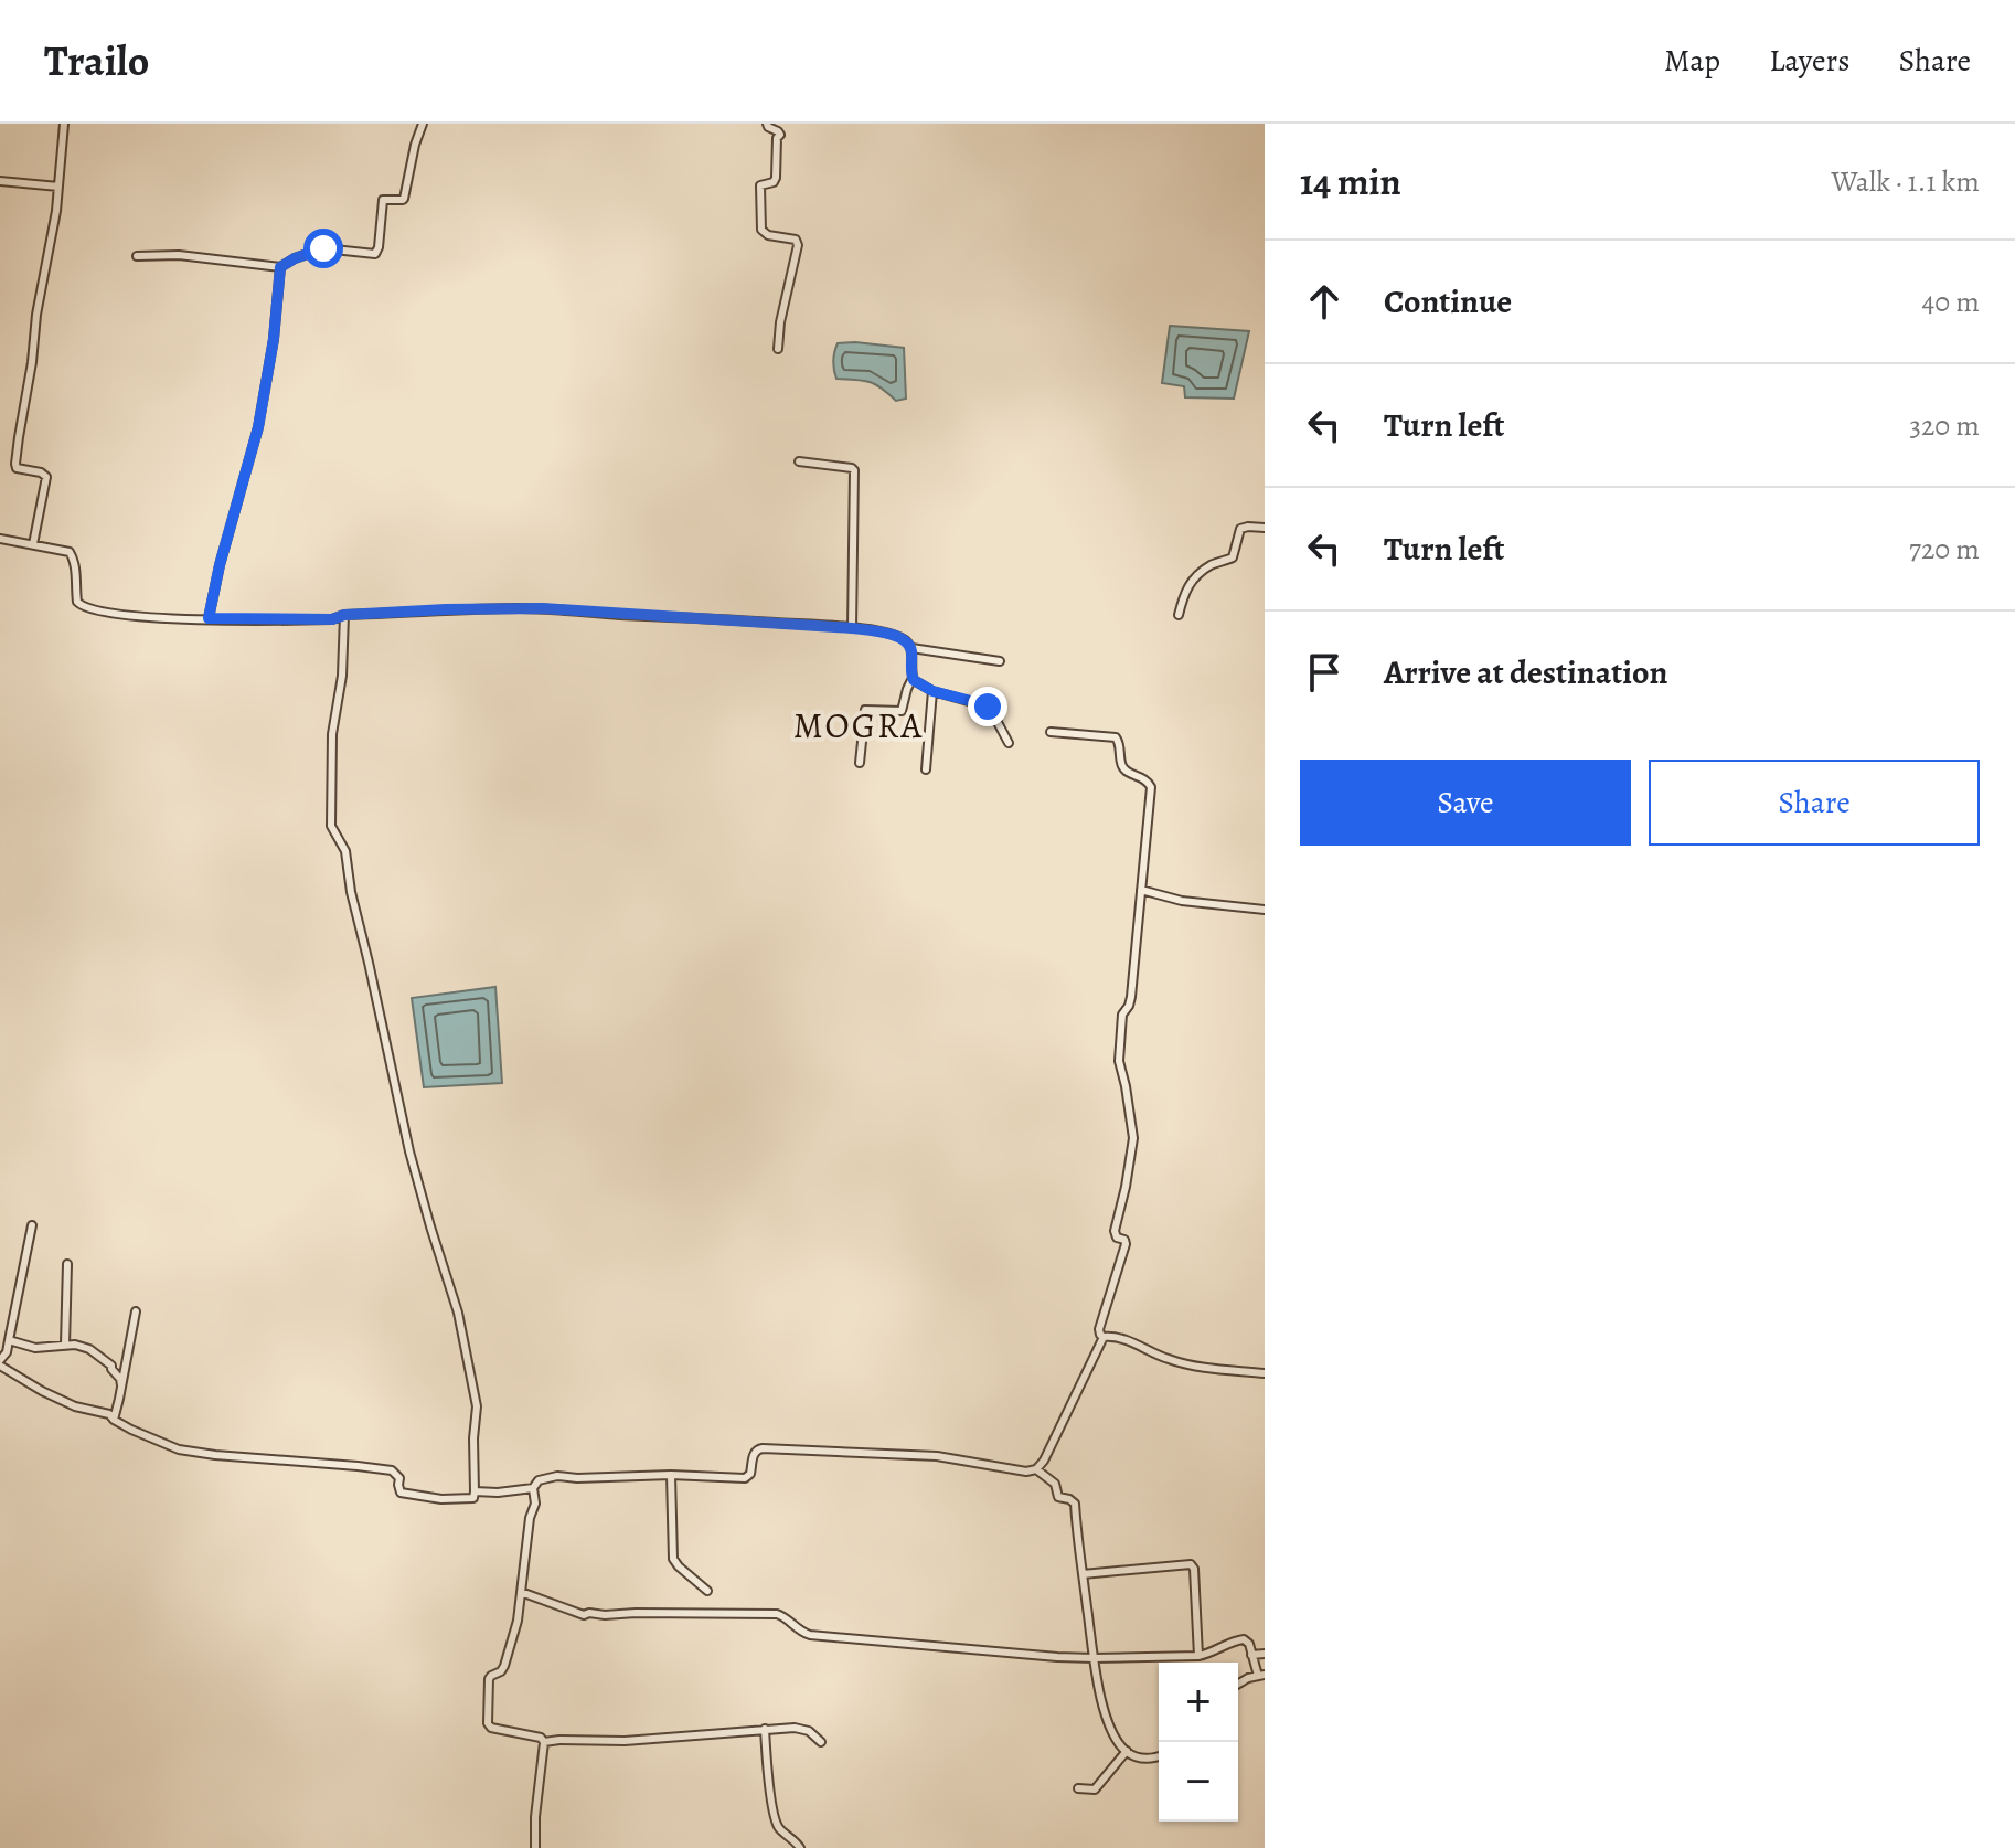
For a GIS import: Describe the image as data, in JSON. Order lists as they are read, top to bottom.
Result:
{
  "districts": ["MOGRA"],
  "page": {
    "header": "Trailo",
    "nav": ["Map", "Layers", "Share"],
    "heading": ["14 min", "Walk · 1.1 km"],
    "list": [
      ["Continue", "40 m"],
      ["Turn left", "320 m"],
      ["Turn left", "720 m"],
      "Arrive at destination"
    ],
    "buttons": ["Save", "Share"],
    "map_buttons": ["+", "−"]
  }
}
